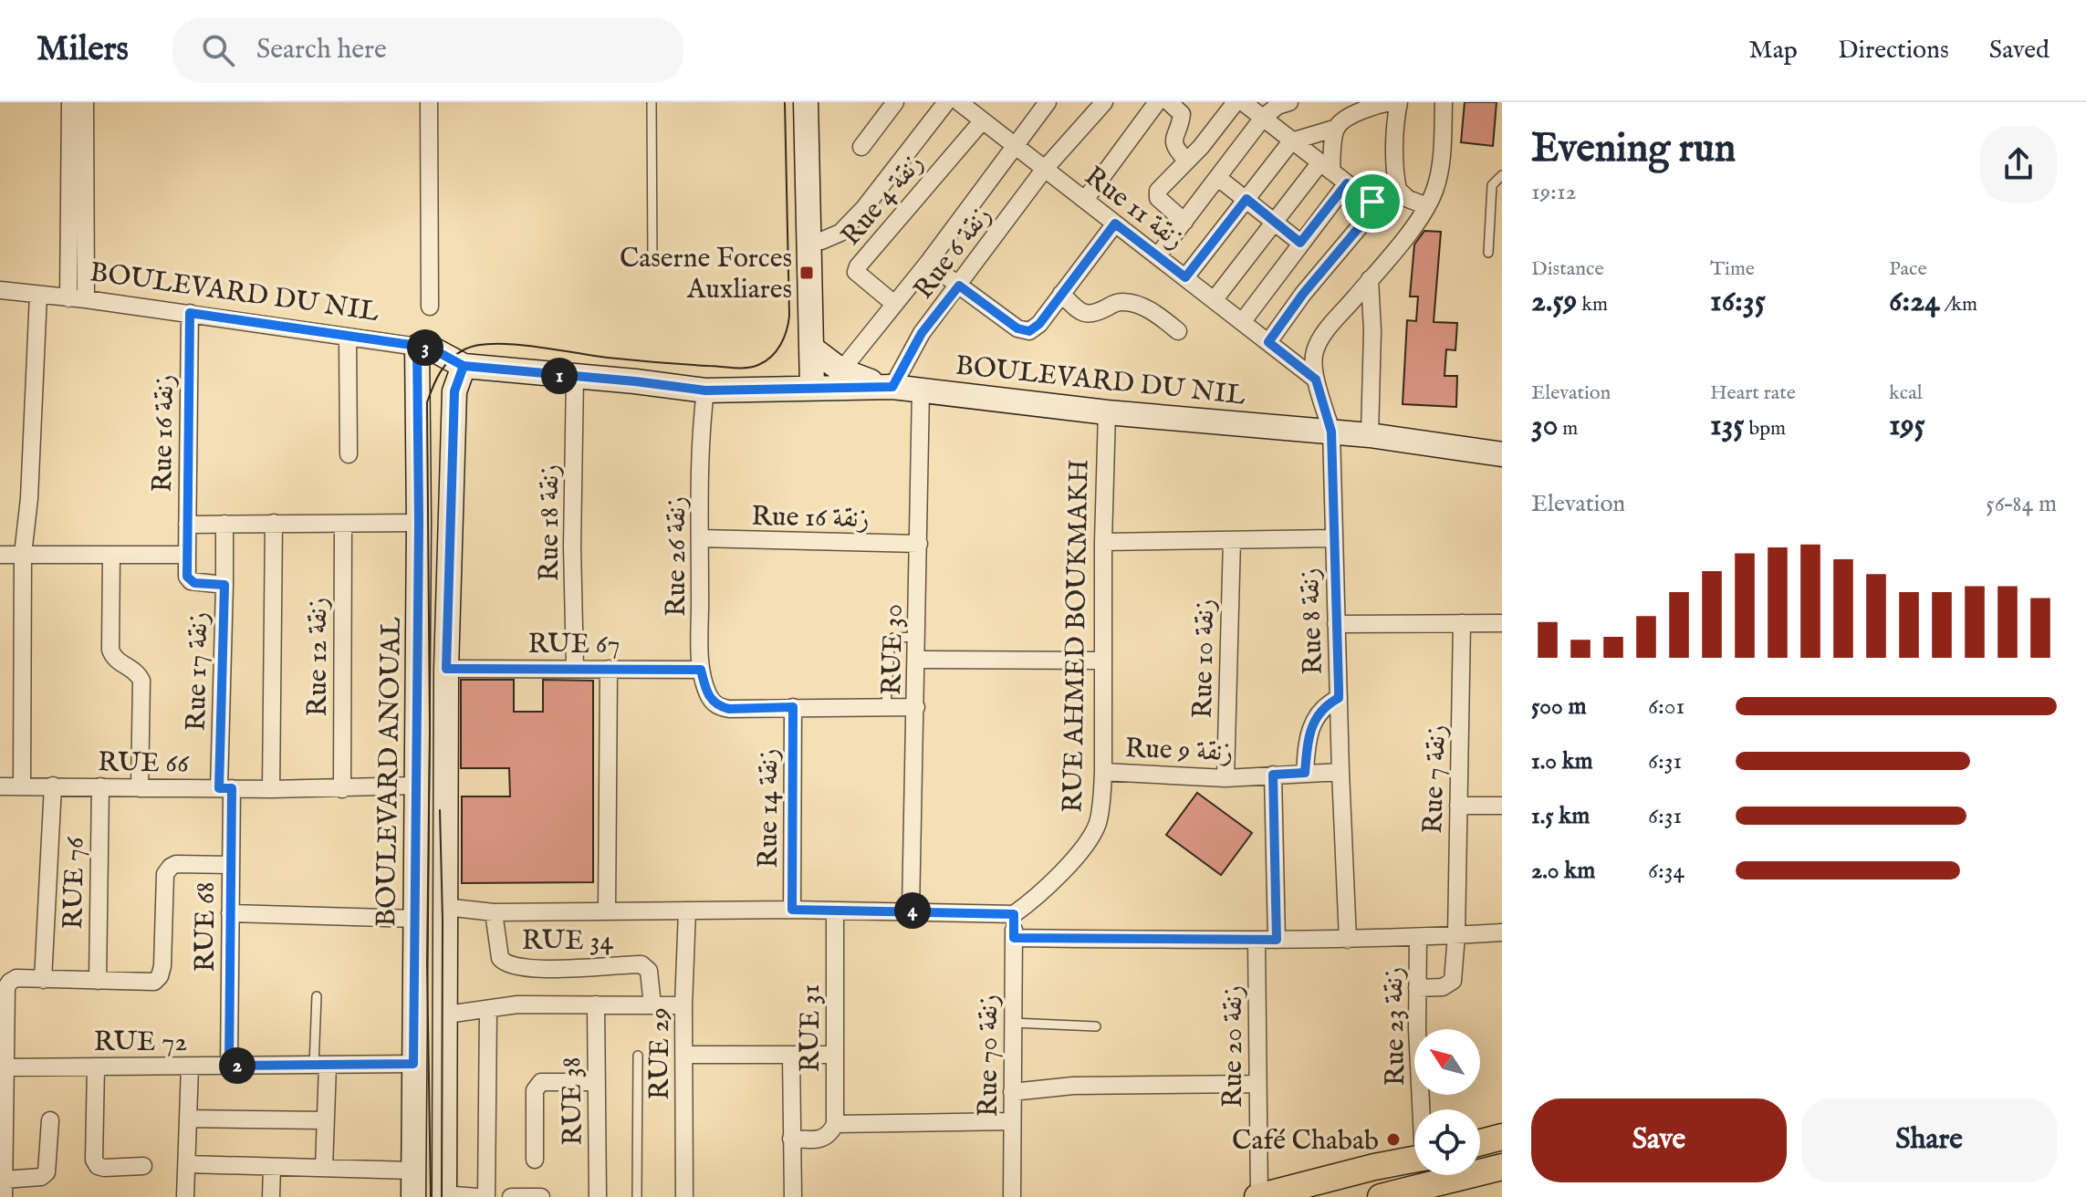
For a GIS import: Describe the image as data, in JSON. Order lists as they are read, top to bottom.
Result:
{
  "streets": {
    "street": [
      "Rue 4 زنقة",
      "Rue 11 زنقة",
      "Rue 6 زنقة",
      "BOULEVARD DU NIL",
      "Rue 16 زنقة",
      "Rue 18 زنقة",
      "Rue 26 زنقة",
      "Rue 8 زنقة",
      "RUE AHMED BOUKMAKH",
      "RUE 67",
      "RUE 30",
      "Rue 12 زنقة",
      "Rue 10 زنقة",
      "Rue 17 زنقة",
      "Rue 9 زنقة",
      "RUE 66",
      "BOULEVARD ANOUAL",
      "Rue 7 زنقة",
      "Rue 14 زنقة",
      "RUE 76",
      "RUE 68",
      "RUE 34",
      "Rue 23 زنقة",
      "RUE 31",
      "RUE 72",
      "Rue 20 زنقة",
      "RUE 29",
      "Rue 70 زنقة",
      "RUE 38"
    ]
  },
  "crossings": [
    ["Rue 4 زنقة", "Rue 11 زنقة"],
    ["Rue 11 زنقة", "Rue 6 زنقة"],
    ["Rue 11 زنقة", "Rue 8 زنقة"],
    ["Rue 6 زنقة", "BOULEVARD DU NIL"],
    ["BOULEVARD DU NIL", "Rue 16 زنقة"],
    ["BOULEVARD DU NIL", "Rue 18 زنقة"],
    ["BOULEVARD DU NIL", "Rue 26 زنقة"],
    ["BOULEVARD DU NIL", "Rue 8 زنقة"],
    ["BOULEVARD DU NIL", "RUE AHMED BOUKMAKH"],
    ["BOULEVARD DU NIL", "RUE 30"],
    ["BOULEVARD DU NIL", "BOULEVARD ANOUAL"],
    ["Rue 16 زنقة", "Rue 26 زنقة"],
    ["Rue 16 زنقة", "RUE 30"],
    ["Rue 16 زنقة", "Rue 17 زنقة"],
    ["Rue 18 زنقة", "RUE 67"],
    ["Rue 26 زنقة", "RUE 67"],
    ["Rue 26 زنقة", "Rue 14 زنقة"],
    ["Rue 8 زنقة", "Rue 9 زنقة"],
    ["RUE AHMED BOUKMAKH", "Rue 9 زنقة"],
    ["RUE AHMED BOUKMAKH", "Rue 70 زنقة"],
    ["RUE 67", "BOULEVARD ANOUAL"],
    ["Rue 12 زنقة", "RUE 66"],
    ["Rue 10 زنقة", "Rue 9 زنقة"],
    ["Rue 17 زنقة", "RUE 66"],
    ["Rue 17 زنقة", "RUE 68"],
    ["RUE 66", "BOULEVARD ANOUAL"],
    ["RUE 66", "RUE 76"],
    ["RUE 66", "RUE 68"],
    ["BOULEVARD ANOUAL", "RUE 72"],
    ["Rue 7 زنقة", "Rue 23 زنقة"],
    ["RUE 68", "RUE 72"]
  ],
  "places": {
    "transit": ["Caserne Forces Auxliares"],
    "other": ["Café Chabab"]
  },
  "north": "top left",
  "page": {
    "header": "Milers",
    "search": "Search here",
    "nav": ["Map", "Directions", "Saved"],
    "heading": ["Evening run", "19:12"],
    "stats": [
      ["Distance", "2.59 km"],
      ["Time", "16:35"],
      ["Pace", "6:24 /km"],
      ["Elevation", "30 m"],
      ["Heart rate", "135 bpm"],
      ["kcal", "195"]
    ],
    "pins": [
      "3",
      "1",
      "4",
      "2"
    ],
    "chart": ["Elevation", "56–84 m"],
    "list": [
      {
        "name": "500 m",
        "note": "6:01"
      },
      {
        "name": "1.0 km",
        "note": "6:31"
      },
      {
        "name": "1.5 km",
        "note": "6:31"
      },
      {
        "name": "2.0 km",
        "note": "6:34"
      }
    ],
    "buttons": ["Save", "Share"]
  }
}
